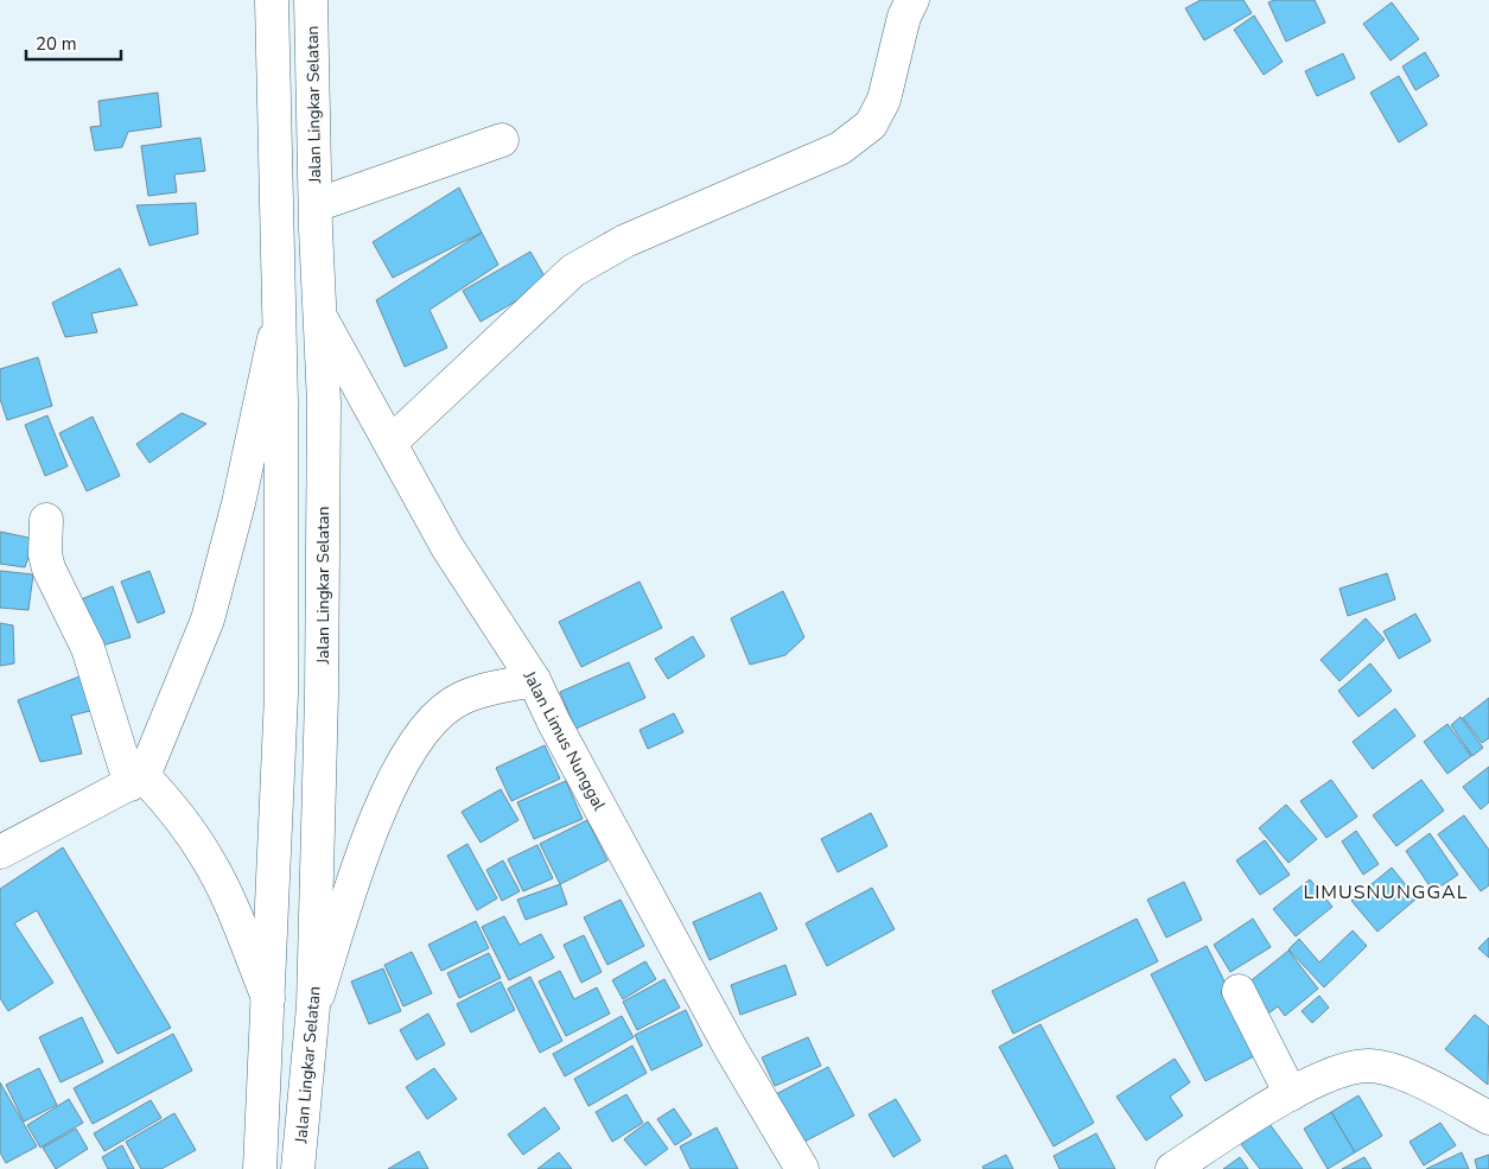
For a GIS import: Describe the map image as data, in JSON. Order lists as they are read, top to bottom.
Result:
{
  "streets": {
    "street": ["Jalan Lingkar Selatan", "Jalan Limus Nunggal"]
  },
  "crossings": [
    ["Jalan Lingkar Selatan", "Jalan Limus Nunggal"]
  ],
  "districts": ["LIMUSNUNGGAL"],
  "scale_bar": "20 m"
}
